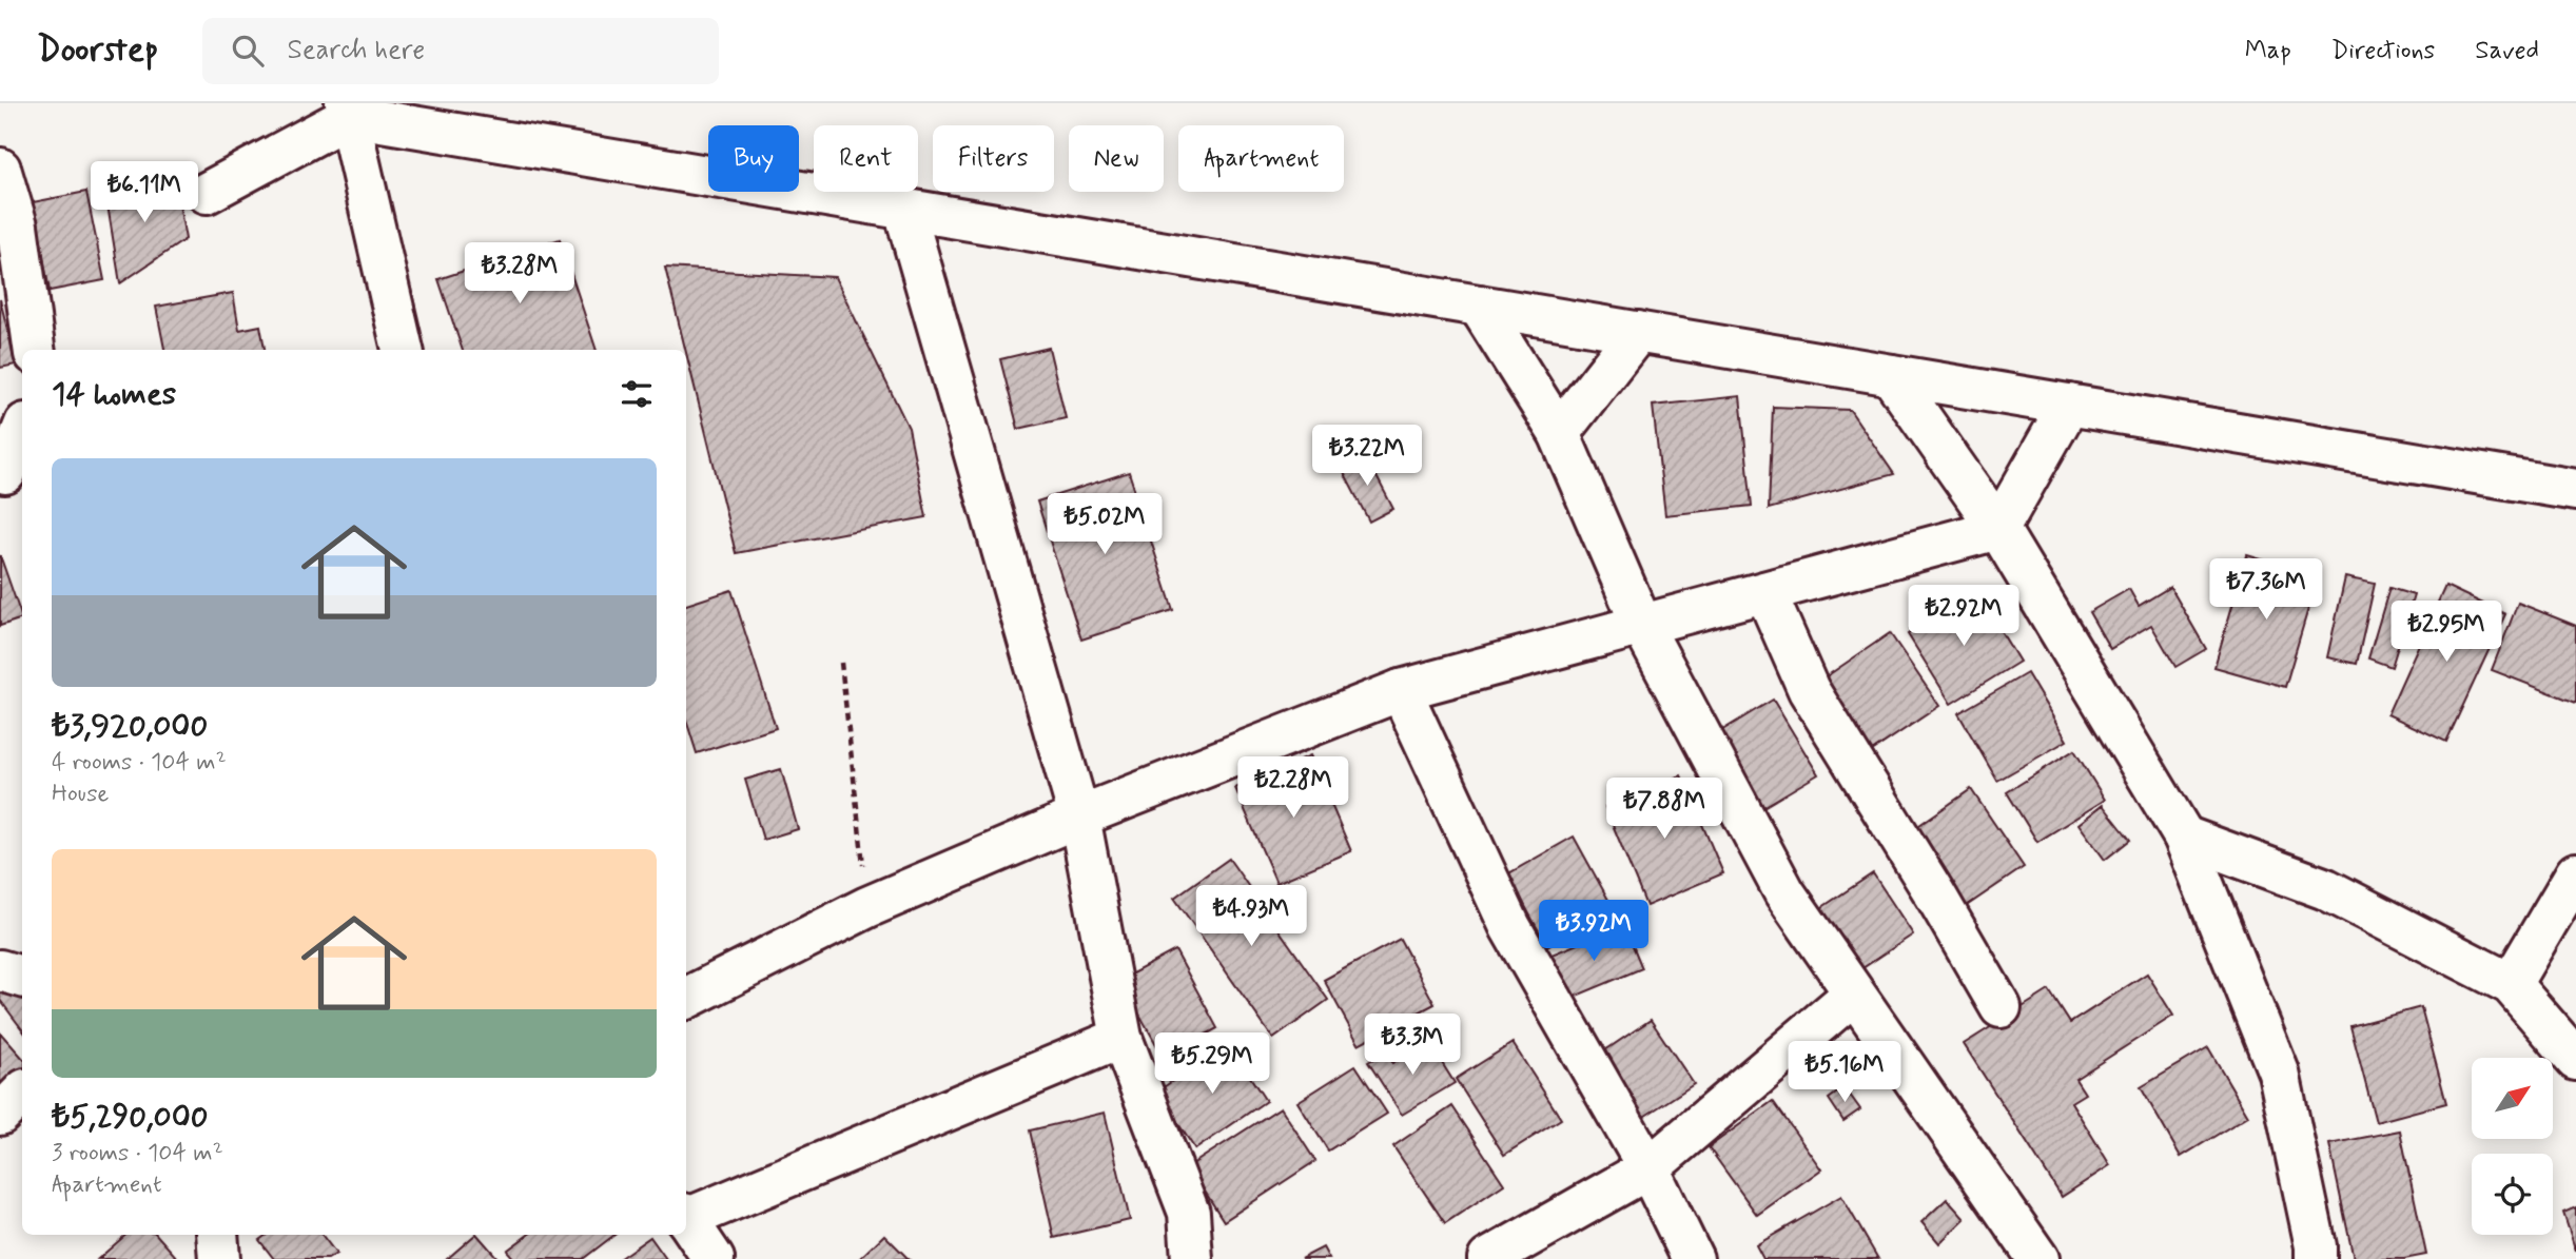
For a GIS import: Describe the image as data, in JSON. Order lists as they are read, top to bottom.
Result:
{
  "north": "top right",
  "page": {
    "header": "Doorstep",
    "search": "Search here",
    "nav": ["Map", "Directions", "Saved"],
    "chip": [
      "Buy",
      "Rent",
      "Filters",
      "New",
      "Apartment"
    ],
    "price": [
      "₺6.11M",
      "₺3.28M",
      "₺3.22M",
      "₺5.02M",
      "₺7.36M",
      "₺2.92M",
      "₺2.95M",
      "₺2.28M",
      "₺7.88M",
      "₺4.93M",
      "₺3.92M",
      "₺3.3M",
      "₺5.29M",
      "₺5.16M"
    ],
    "heading": "14 homes",
    "list": [
      {
        "name": "₺3,920,000",
        "note": "4 rooms · 104 m² · House"
      },
      {
        "name": "₺5,290,000",
        "note": "3 rooms · 104 m² · Apartment"
      }
    ]
  }
}
